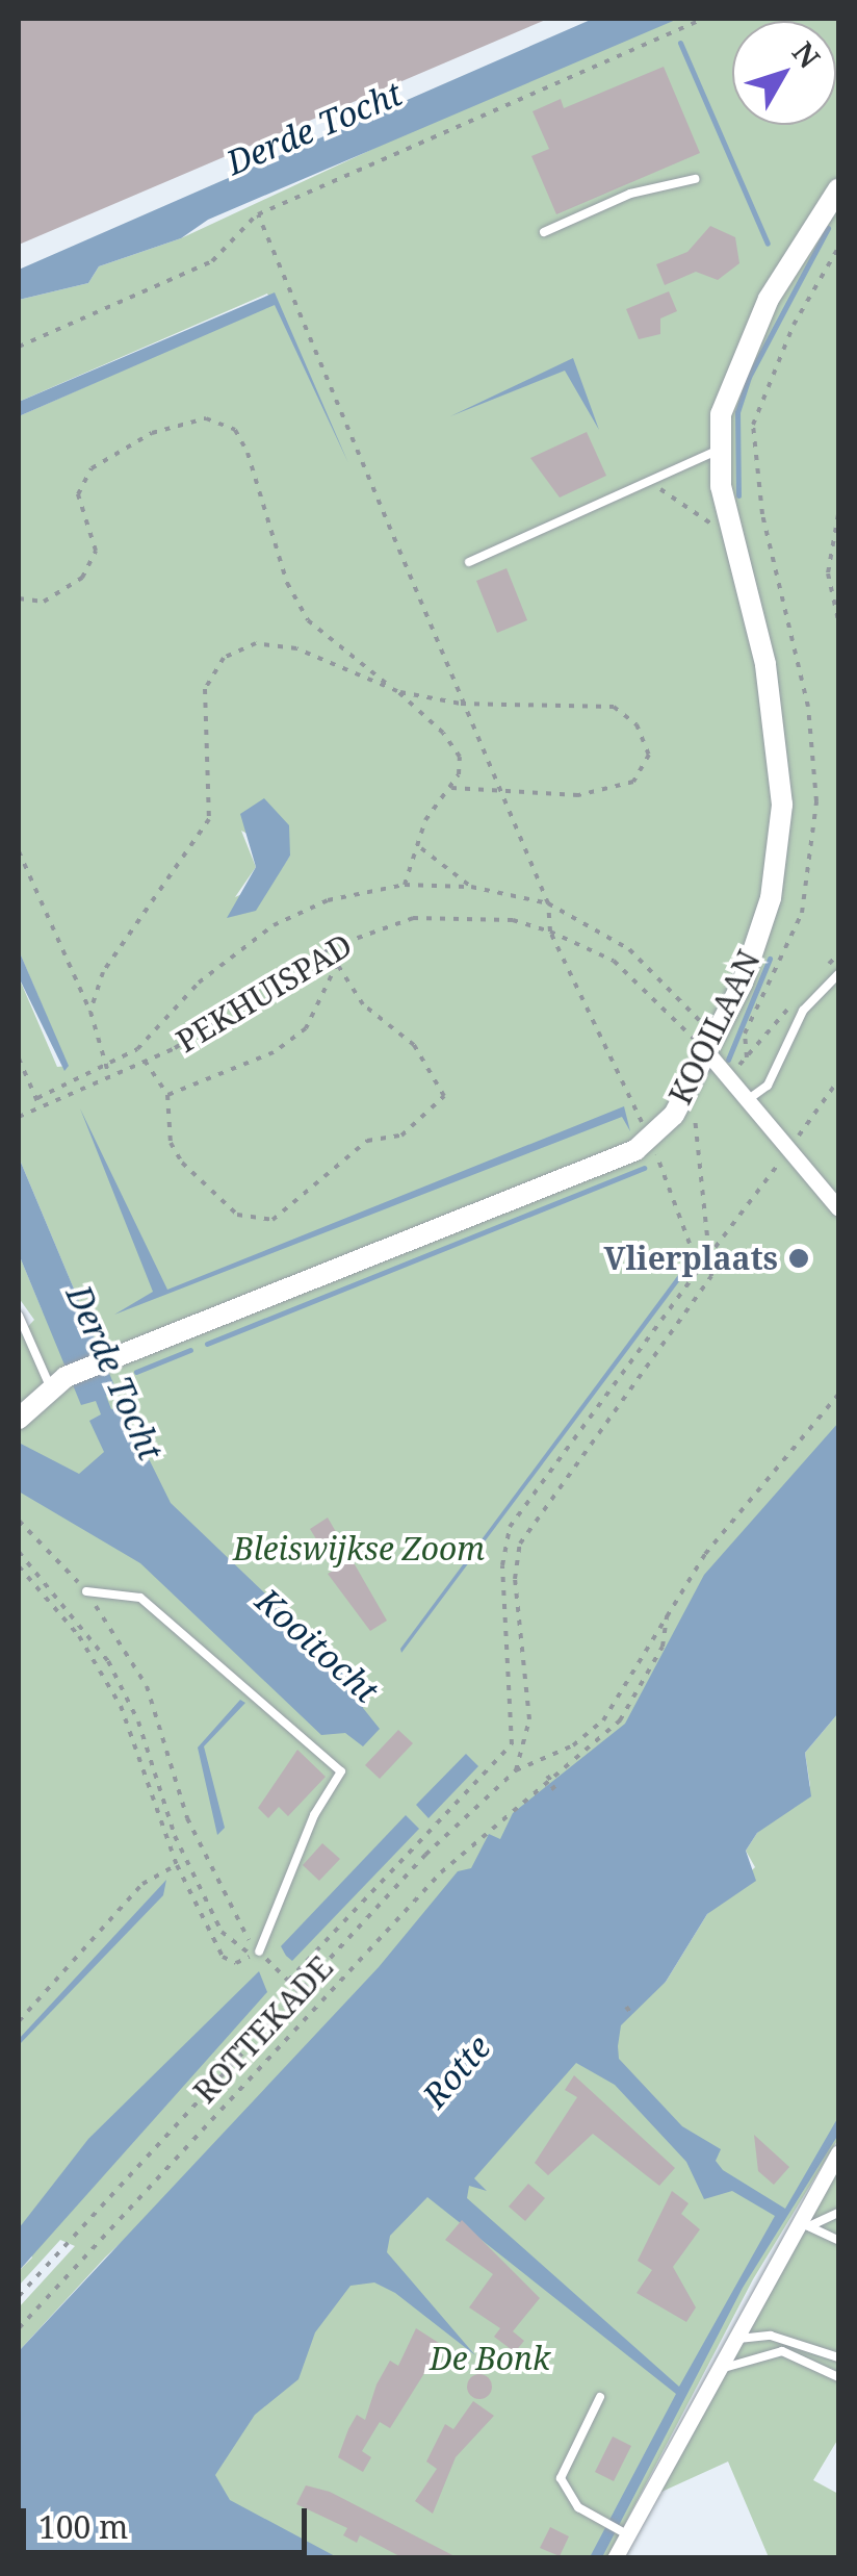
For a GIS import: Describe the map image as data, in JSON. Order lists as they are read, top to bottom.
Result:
{
  "streets": {
    "street": ["KOOILAAN"],
    "path": ["PEKHUISPAD", "ROTTEKADE"]
  },
  "crossings": [
    ["PEKHUISPAD", "KOOILAAN"]
  ],
  "water": ["Derde Tocht", "Kooitocht", "Rotte"],
  "parks": ["Bleiswijkse Zoom", "De Bonk"],
  "places": ["Vlierplaats"],
  "scale_bar": "100 m",
  "north": "top right"
}
